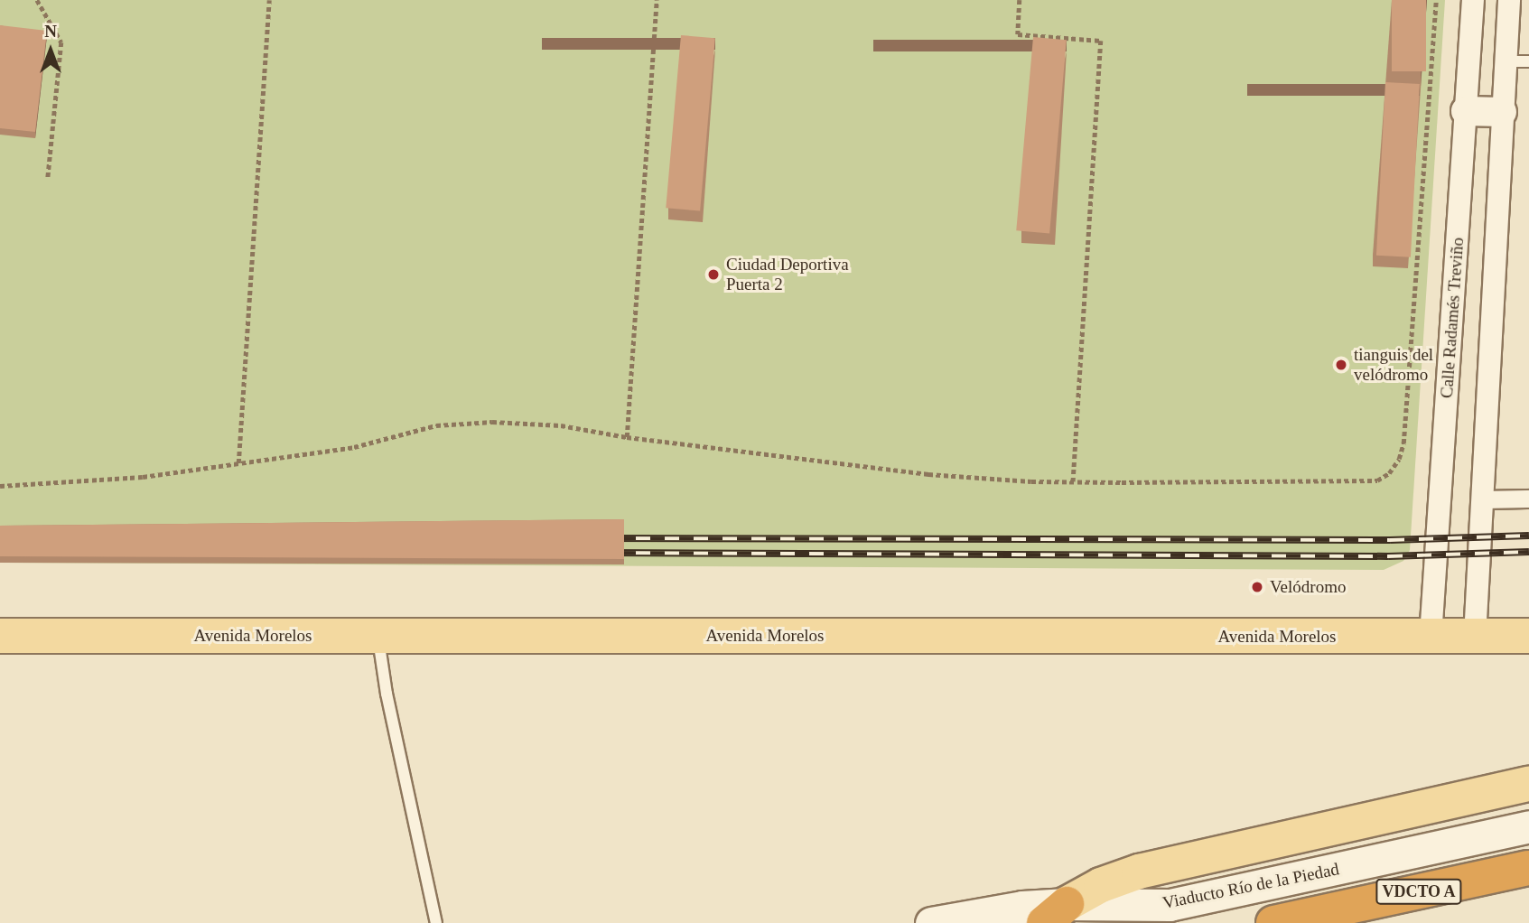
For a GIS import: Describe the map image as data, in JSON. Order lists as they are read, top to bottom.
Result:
{
  "streets": {
    "highway": ["VDCTO A"],
    "main road": ["Avenida Morelos", "Viaducto Río de la Piedad"],
    "street": ["Calle Radamés Treviño"]
  },
  "crossings": [
    ["Calle Radamés Treviño", "Avenida Morelos"]
  ],
  "places": ["Ciudad Deportiva Puerta 2", "tianguis del velódromo", "Velódromo"],
  "north": "top"
}
